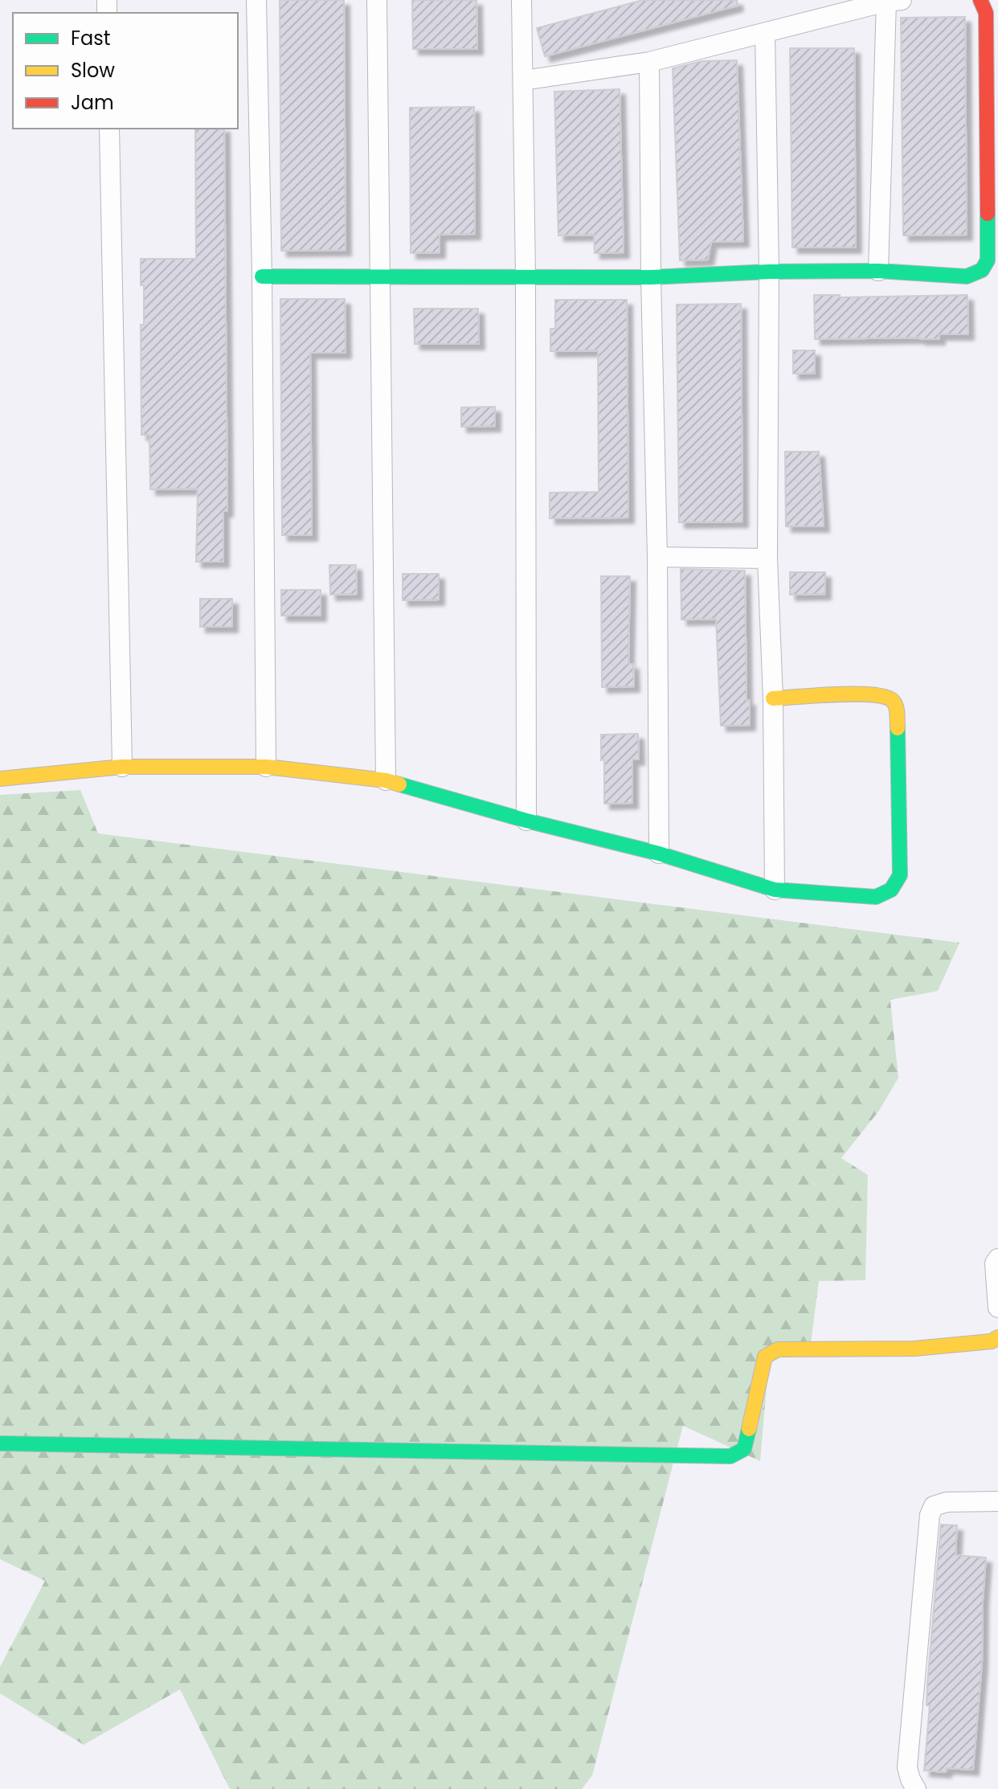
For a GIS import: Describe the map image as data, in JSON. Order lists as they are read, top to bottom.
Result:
{
  "legend": ["Fast", "Slow", "Jam"]
}
